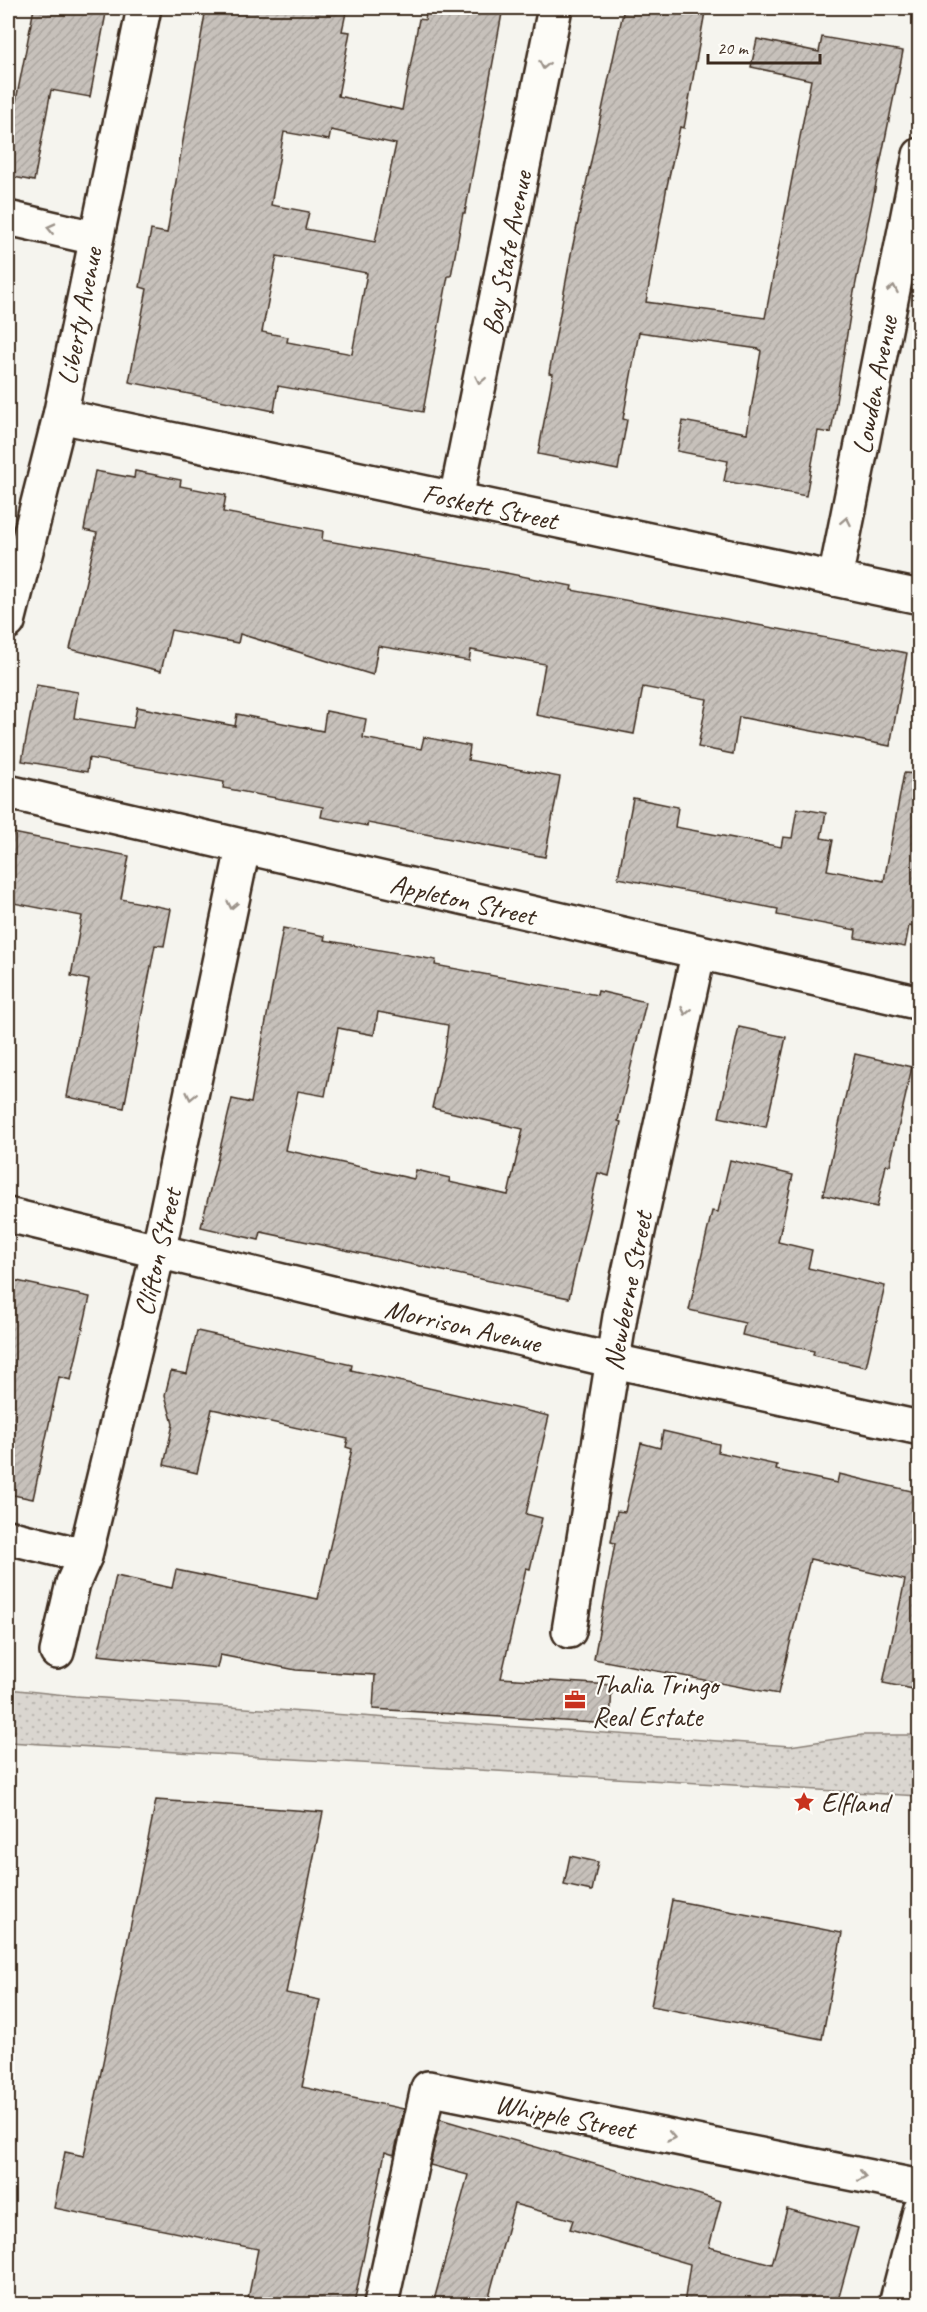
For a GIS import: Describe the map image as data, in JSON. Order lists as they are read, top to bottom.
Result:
{
  "streets": {
    "street": [
      "Bay State Avenue",
      "Liberty Avenue",
      "Lowden Avenue",
      "Foskett Street",
      "Appleton Street",
      "Clifton Street",
      "Newberne Street",
      "Morrison Avenue",
      "Whipple Street"
    ]
  },
  "crossings": [
    ["Bay State Avenue", "Foskett Street"],
    ["Liberty Avenue", "Foskett Street"],
    ["Lowden Avenue", "Foskett Street"],
    ["Appleton Street", "Clifton Street"],
    ["Appleton Street", "Newberne Street"],
    ["Clifton Street", "Morrison Avenue"],
    ["Newberne Street", "Morrison Avenue"]
  ],
  "one_way": [
    "Bay State Avenue",
    "Lowden Avenue",
    "Clifton Street",
    "Newberne Street"
  ],
  "places": {
    "office": ["Thalia Tringo Real Estate"],
    "place": ["Elfland"]
  },
  "scale_bar": "20 m"
}
